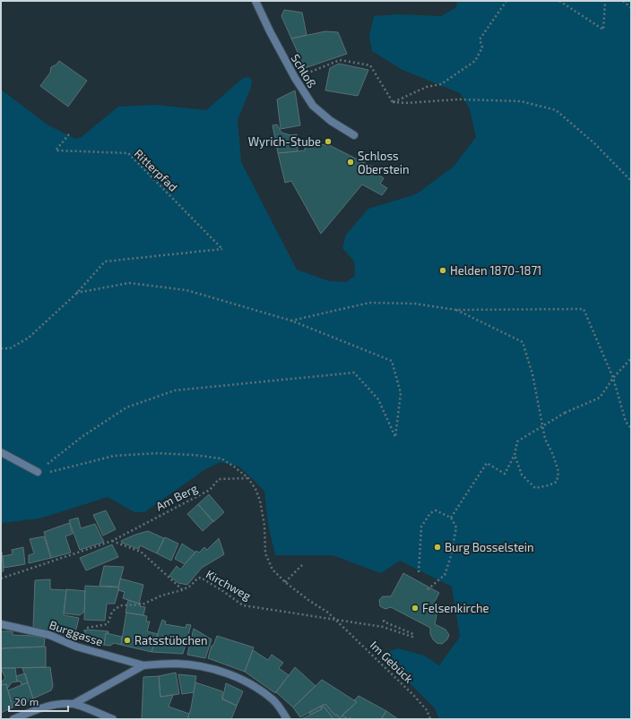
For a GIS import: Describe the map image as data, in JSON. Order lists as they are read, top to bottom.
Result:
{
  "streets": {
    "street": ["Schloß", "Burggasse"],
    "path": [
      "Ritterpfad",
      "Am Berg",
      "Kirchweg",
      "Im Gebück"
    ]
  },
  "crossings": [
    ["Am Berg", "Im Gebück"],
    ["Kirchweg", "Burggasse"],
    ["Kirchweg", "Im Gebück"]
  ],
  "places": [
    "Wyrich-Stube",
    "Schloss Oberstein",
    "Helden 1870-1871",
    "Burg Bosselstein",
    "Felsenkirche",
    "Ratsstübchen"
  ],
  "scale_bar": "20 m"
}
